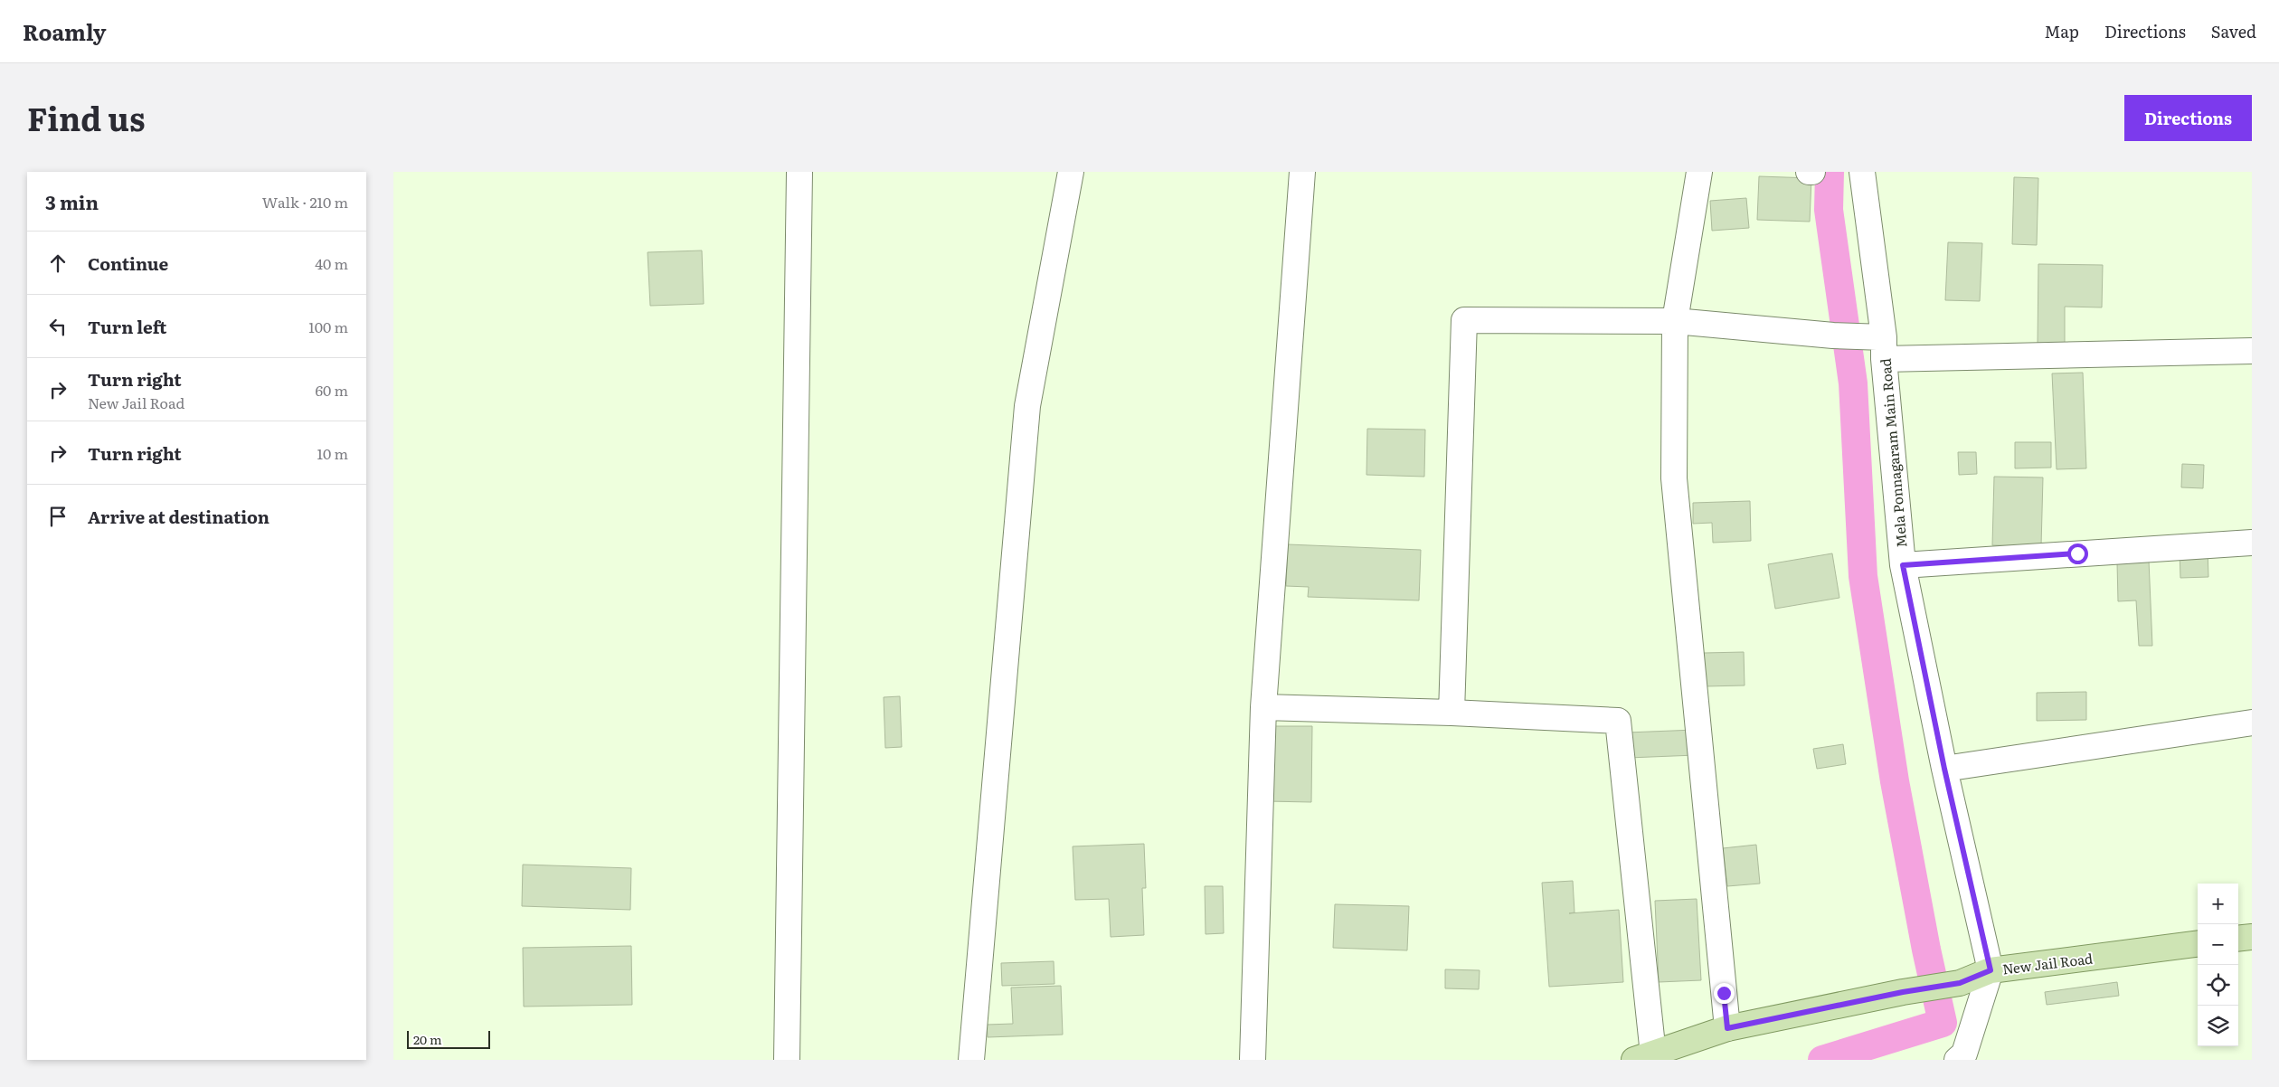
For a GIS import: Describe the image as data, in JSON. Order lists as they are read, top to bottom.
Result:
{
  "streets": {
    "main road": ["New Jail Road"],
    "street": ["Mela Ponnagaram Main Road"]
  },
  "crossings": [
    ["Mela Ponnagaram Main Road", "New Jail Road"]
  ],
  "scale_bar": "20 m",
  "page": {
    "header": "Roamly",
    "nav": ["Map", "Directions", "Saved"],
    "title": "Find us",
    "buttons": "Directions",
    "heading": ["3 min", "Walk · 210 m"],
    "list": [
      ["Continue", "40 m"],
      ["Turn left", "100 m"],
      ["Turn right", "New Jail Road", "60 m"],
      ["Turn right", "10 m"],
      "Arrive at destination"
    ],
    "map_buttons": ["+", "−"],
    "scale": "20 m"
  }
}
